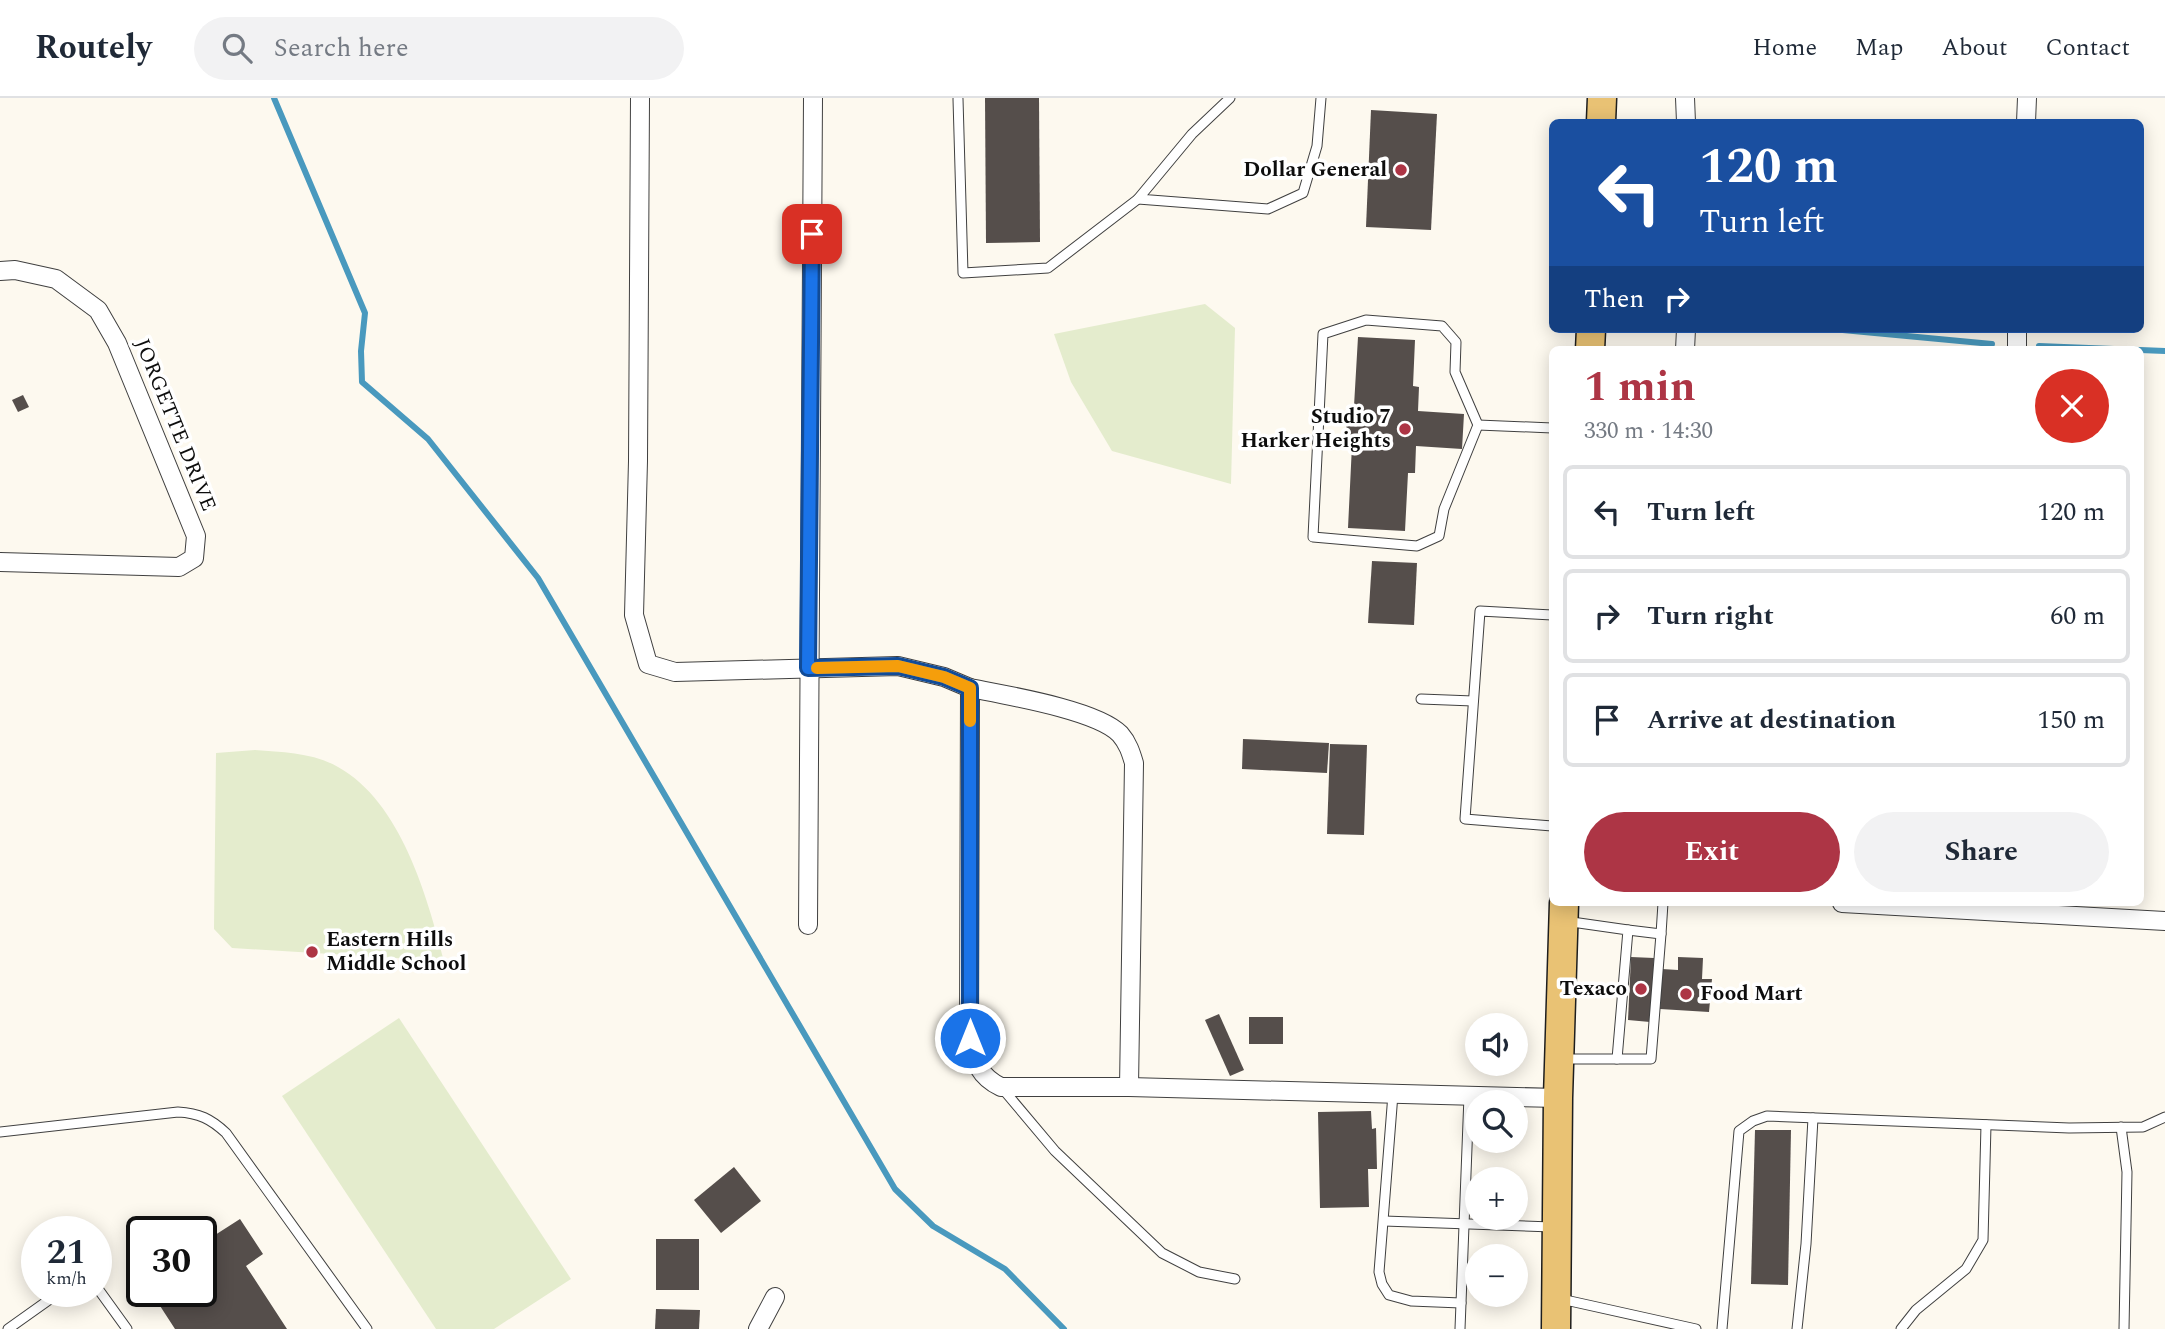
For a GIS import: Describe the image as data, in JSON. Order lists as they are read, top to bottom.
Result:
{
  "streets": {
    "street": ["JORGETTE DRIVE"]
  },
  "places": [
    "Dollar General",
    "Studio 7 Harker Heights",
    "Eastern Hills Middle School",
    "Texaco",
    "Food Mart"
  ],
  "page": {
    "header": "Routely",
    "search": "Search here",
    "nav": [
      "Home",
      "Map",
      "About",
      "Contact"
    ],
    "turn": ["120 m", "Turn left"],
    "then": "Then",
    "heading": ["1 min", "330 m · 14:30"],
    "list": [
      {
        "name": "Turn left",
        "value": "120 m"
      },
      {
        "name": "Turn right",
        "value": "60 m"
      },
      {
        "name": "Arrive at destination",
        "value": "150 m"
      }
    ],
    "buttons": ["Exit", "Share"],
    "map_buttons": ["+", "−"],
    "speed": "21 km/h",
    "limit": "30"
  }
}
